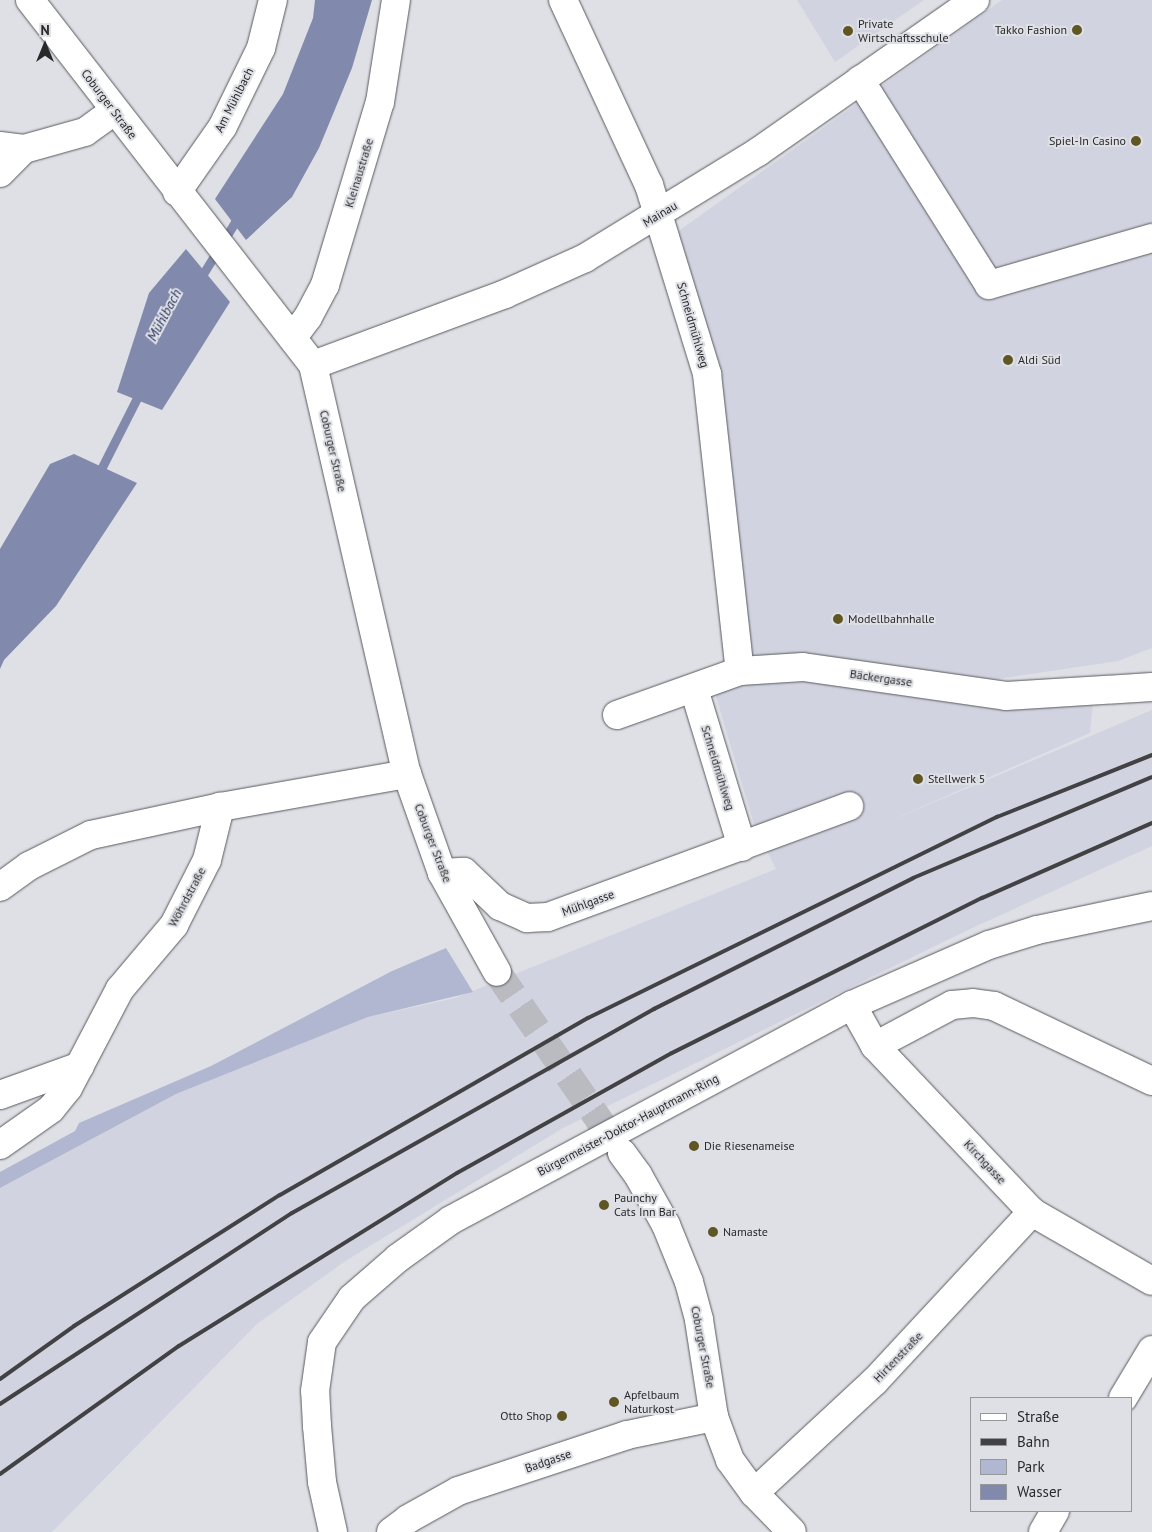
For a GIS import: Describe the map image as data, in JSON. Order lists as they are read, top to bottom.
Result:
{
  "streets": {
    "street": [
      "Am Mühlbach",
      "Coburger Straße",
      "Kleinaustraße",
      "Mainau",
      "Schneidmühlweg",
      "Bäckergasse",
      "Wöhrdstraße",
      "Mühlgasse",
      "Bürgermeister-Doktor-Hauptmann-Ring",
      "Kirchgasse",
      "Hirtenstraße",
      "Badgasse"
    ]
  },
  "crossings": [
    ["Am Mühlbach", "Coburger Straße"],
    ["Coburger Straße", "Kleinaustraße"],
    ["Coburger Straße", "Mainau"],
    ["Coburger Straße", "Mühlgasse"],
    ["Coburger Straße", "Hirtenstraße"],
    ["Coburger Straße", "Badgasse"],
    ["Mainau", "Schneidmühlweg"],
    ["Schneidmühlweg", "Bäckergasse"],
    ["Schneidmühlweg", "Mühlgasse"],
    ["Bürgermeister-Doktor-Hauptmann-Ring", "Kirchgasse"],
    ["Kirchgasse", "Hirtenstraße"]
  ],
  "water": ["Mühlbach"],
  "places": [
    "Takko Fashion",
    "Private Wirtschaftsschule",
    "Spiel-In Casino",
    "Aldi Süd",
    "Modellbahnhalle",
    "Stellwerk 5",
    "Die Riesenameise",
    "Paunchy Cats Inn Bar",
    "Namaste",
    "Apfelbaum Naturkost",
    "Otto Shop"
  ],
  "legend": [
    "Straße",
    "Bahn",
    "Park",
    "Wasser"
  ],
  "north": "top"
}
